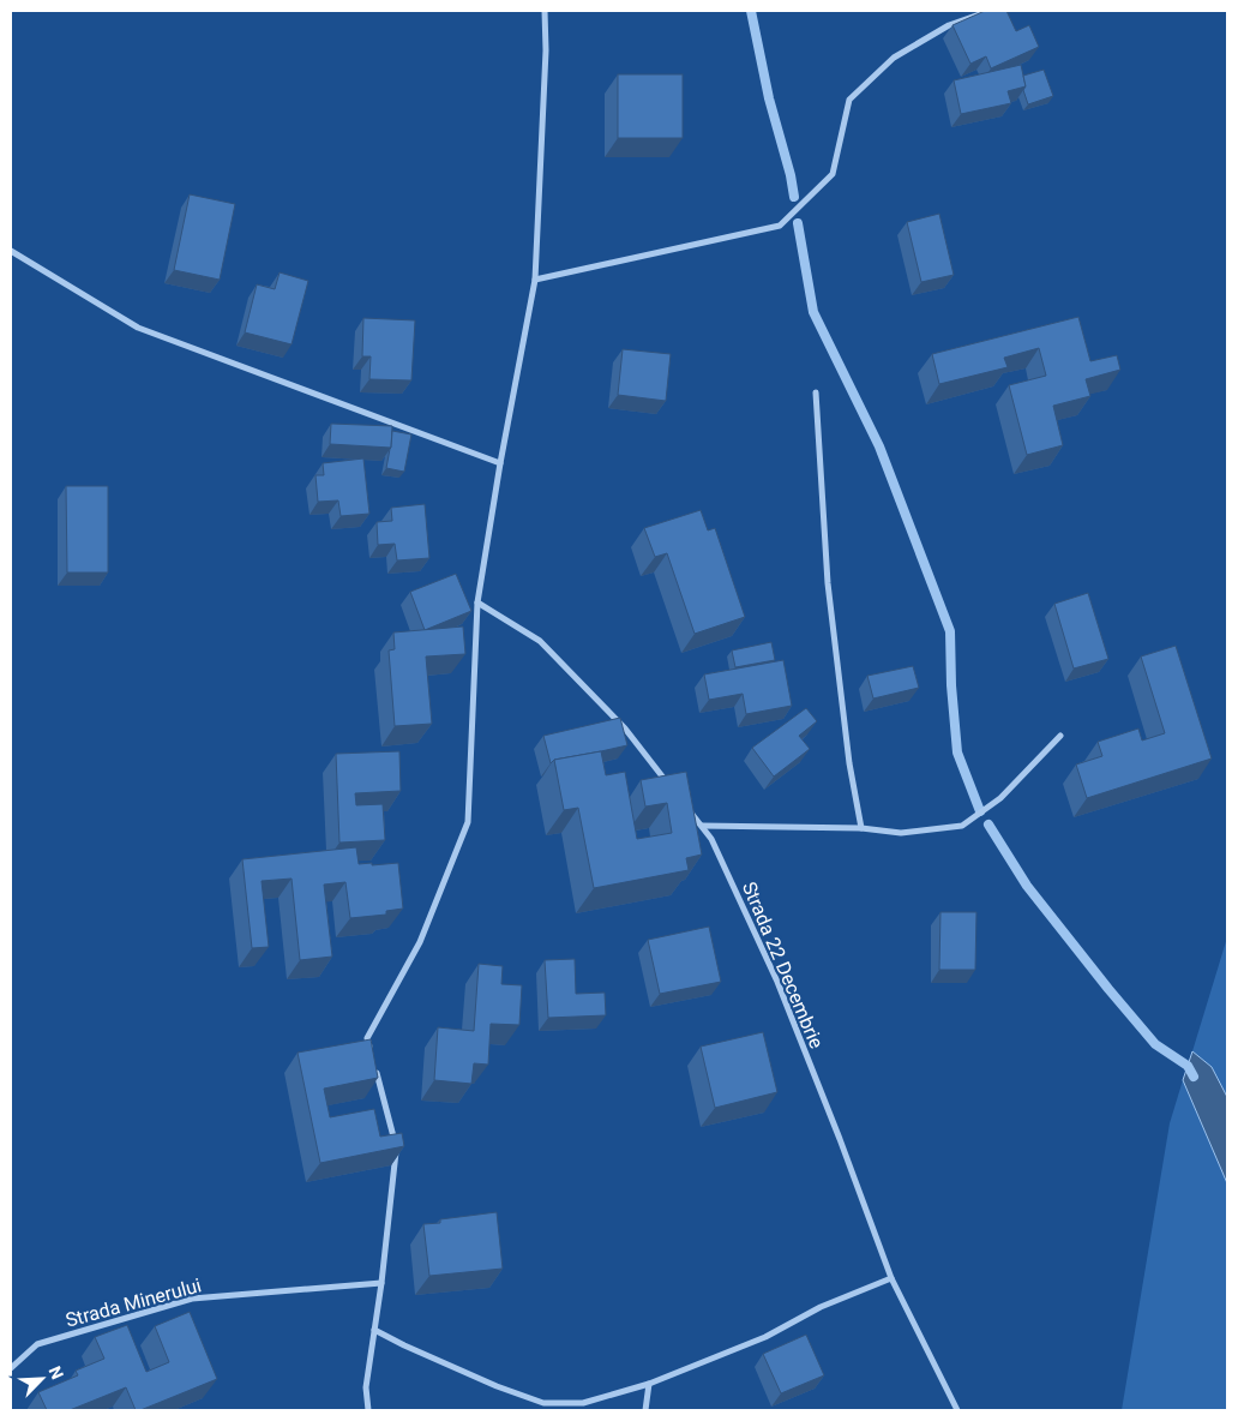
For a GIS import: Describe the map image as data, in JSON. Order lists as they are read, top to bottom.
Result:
{
  "streets": {
    "street": ["Strada 22 Decembrie", "Strada Minerului"]
  },
  "north": "top right"
}
